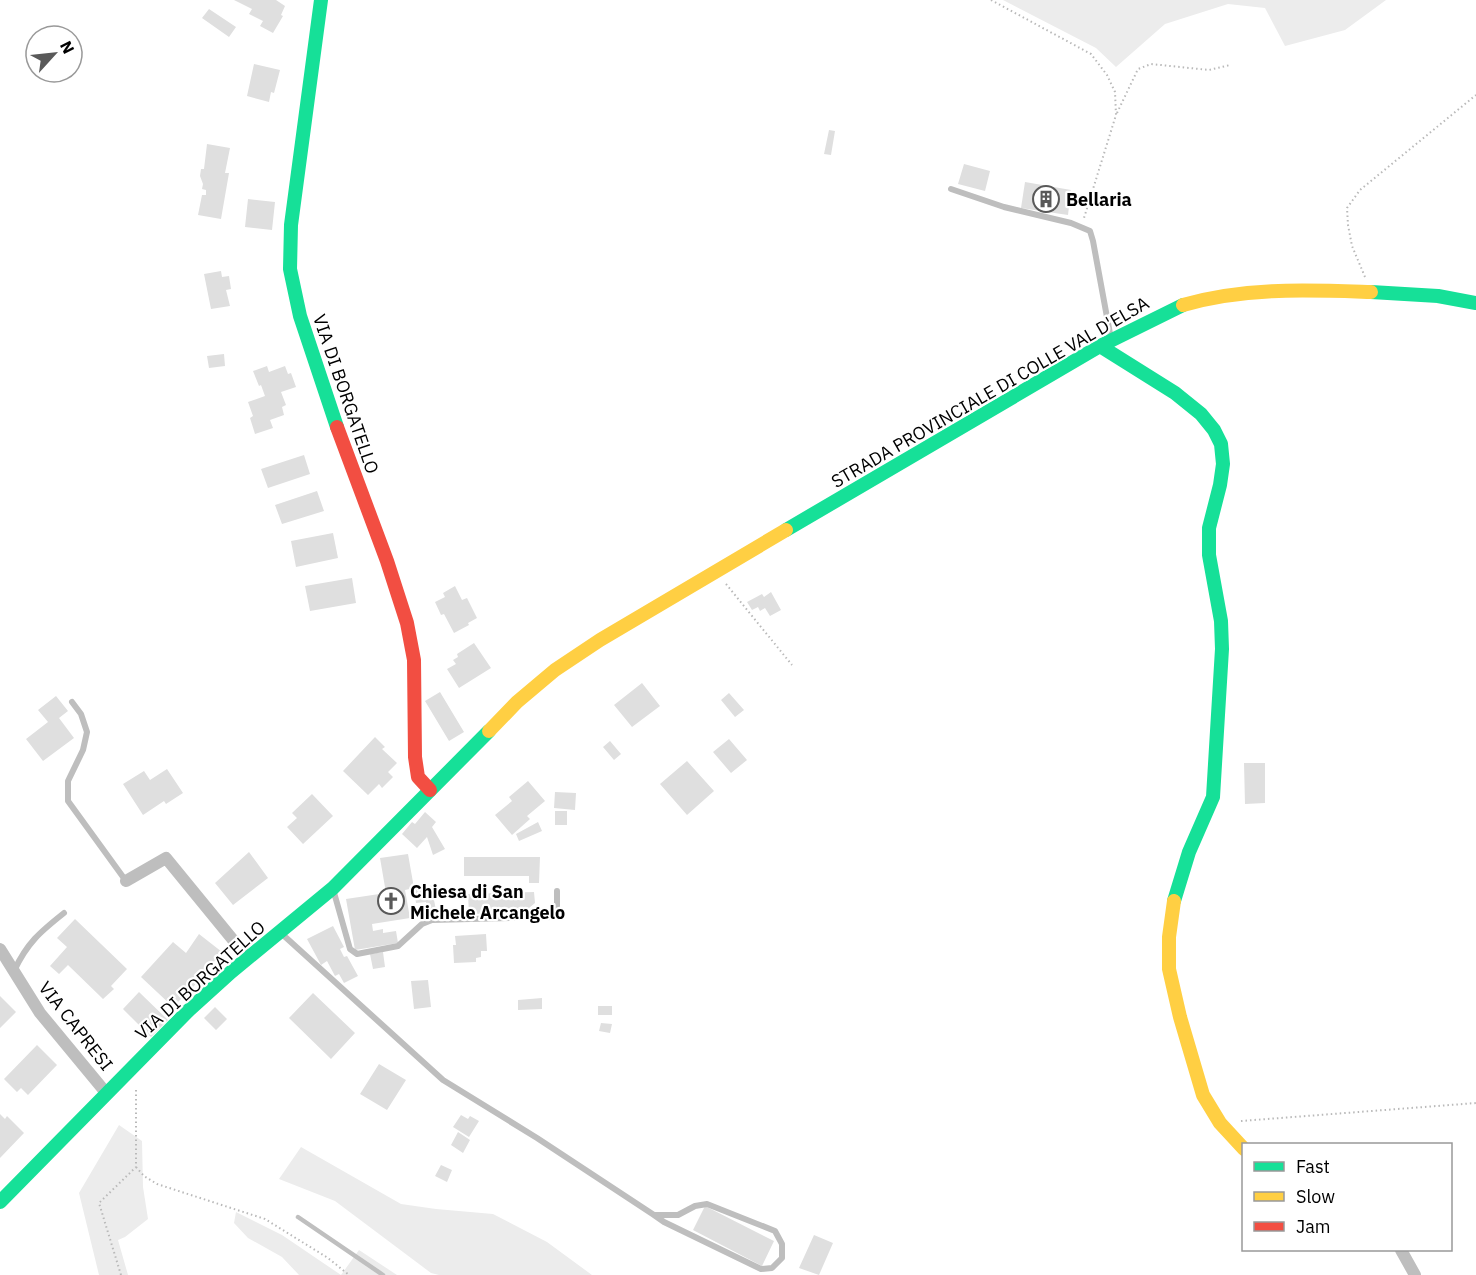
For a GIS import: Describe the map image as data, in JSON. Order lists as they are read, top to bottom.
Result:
{
  "streets": {
    "main road": ["STRADA PROVINCIALE DI COLLE VAL D'ELSA", "VIA DI BORGATELLO"],
    "street": ["VIA CAPRESI"]
  },
  "crossings": [
    ["STRADA PROVINCIALE DI COLLE VAL D'ELSA", "VIA DI BORGATELLO"],
    ["VIA DI BORGATELLO", "VIA CAPRESI"]
  ],
  "places": {
    "building": ["Bellaria"],
    "church": ["Chiesa di San Michele Arcangelo"]
  },
  "legend": ["Fast", "Slow", "Jam"],
  "north": "top right"
}
